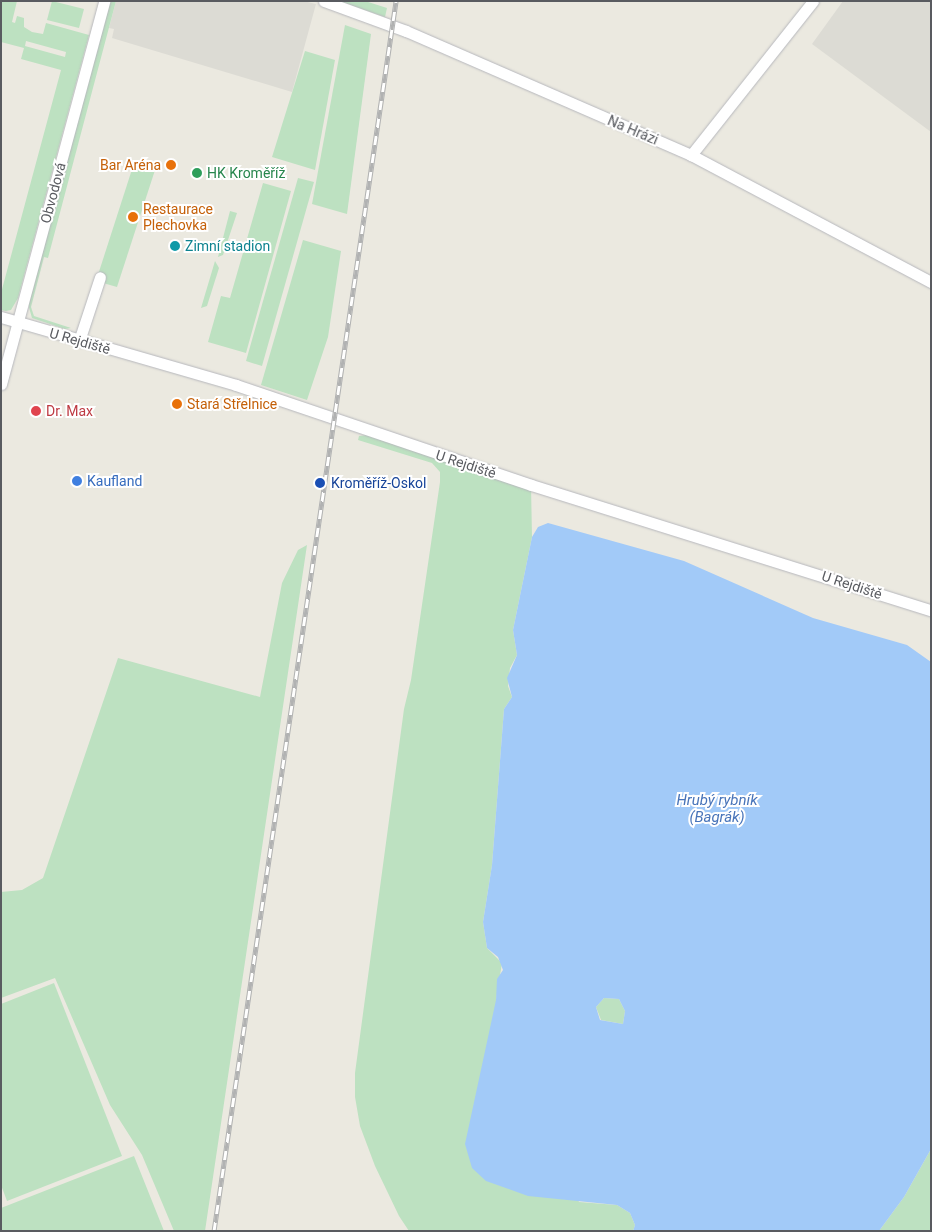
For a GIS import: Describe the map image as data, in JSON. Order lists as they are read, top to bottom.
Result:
{
  "streets": {
    "street": ["Na Hrázi", "Obvodová", "U Rejdiště"]
  },
  "crossings": [
    ["Obvodová", "U Rejdiště"]
  ],
  "water": ["Hrubý rybník (Bagrák)"],
  "places": [
    "Bar Aréna",
    "HK Kroměříž",
    "Restaurace Plechovka",
    "Zimní stadion",
    "Stará Střelnice",
    "Dr. Max",
    "Kaufland",
    "Kroměříž-Oskol"
  ]
}
